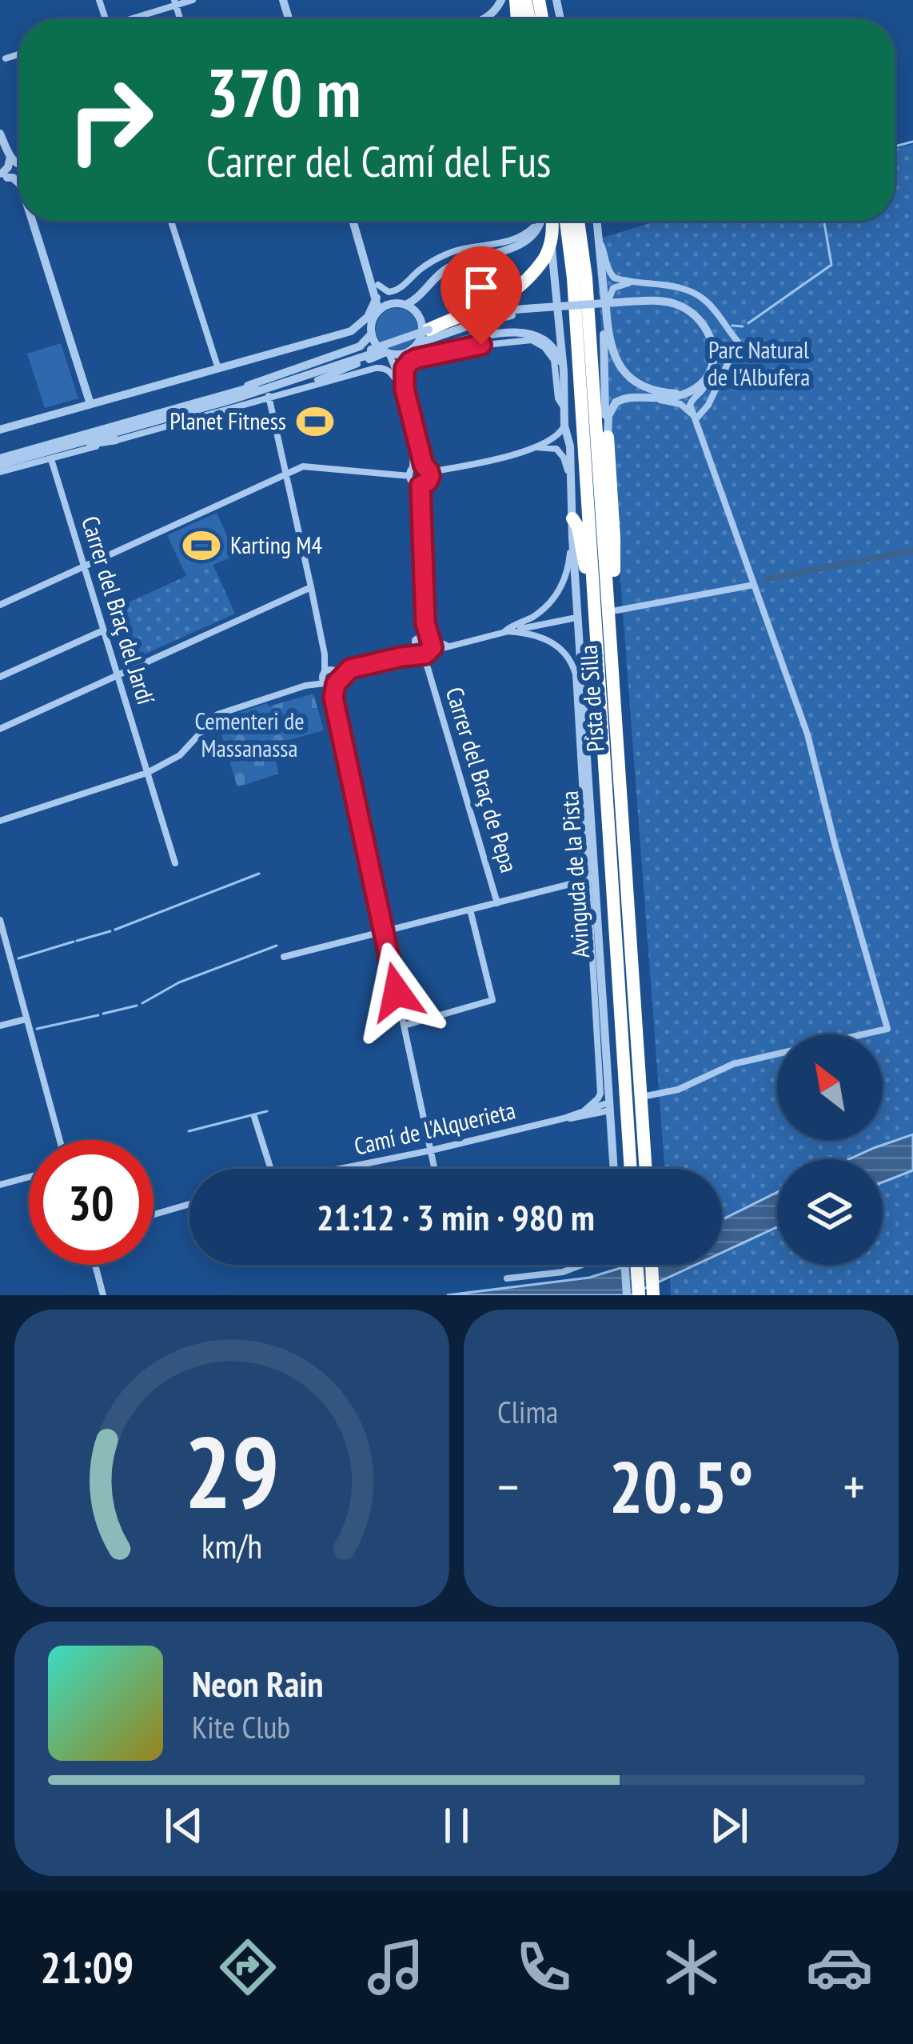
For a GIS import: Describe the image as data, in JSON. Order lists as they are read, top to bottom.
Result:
{
  "streets": {
    "highway": ["Pista de Silla"],
    "street": [
      "Carrer del Braç del Jardí",
      "Carrer del Braç de Pepa",
      "Avinguda de la Pista",
      "Camí de l'Alquerieta"
    ]
  },
  "crossings": [
    ["Avinguda de la Pista", "Camí de l'Alquerieta"]
  ],
  "parks": ["Parc Natural de l'Albufera", "Cementeri de Massanassa"],
  "places": {
    "sports": ["Planet Fitness", "Karting M4"]
  },
  "north": "top left",
  "page": {
    "turn": ["370 m", "Carrer del Camí del Fus"],
    "limit": "30",
    "trip": "21:12 · 3 min · 980 m",
    "tile": "Clima",
    "heat": ["−", "20.5°", "+"],
    "song": ["Neon Rain", "Kite Club"],
    "tabs": "21:09",
    "gauge": ["29", "km/h"]
  }
}
